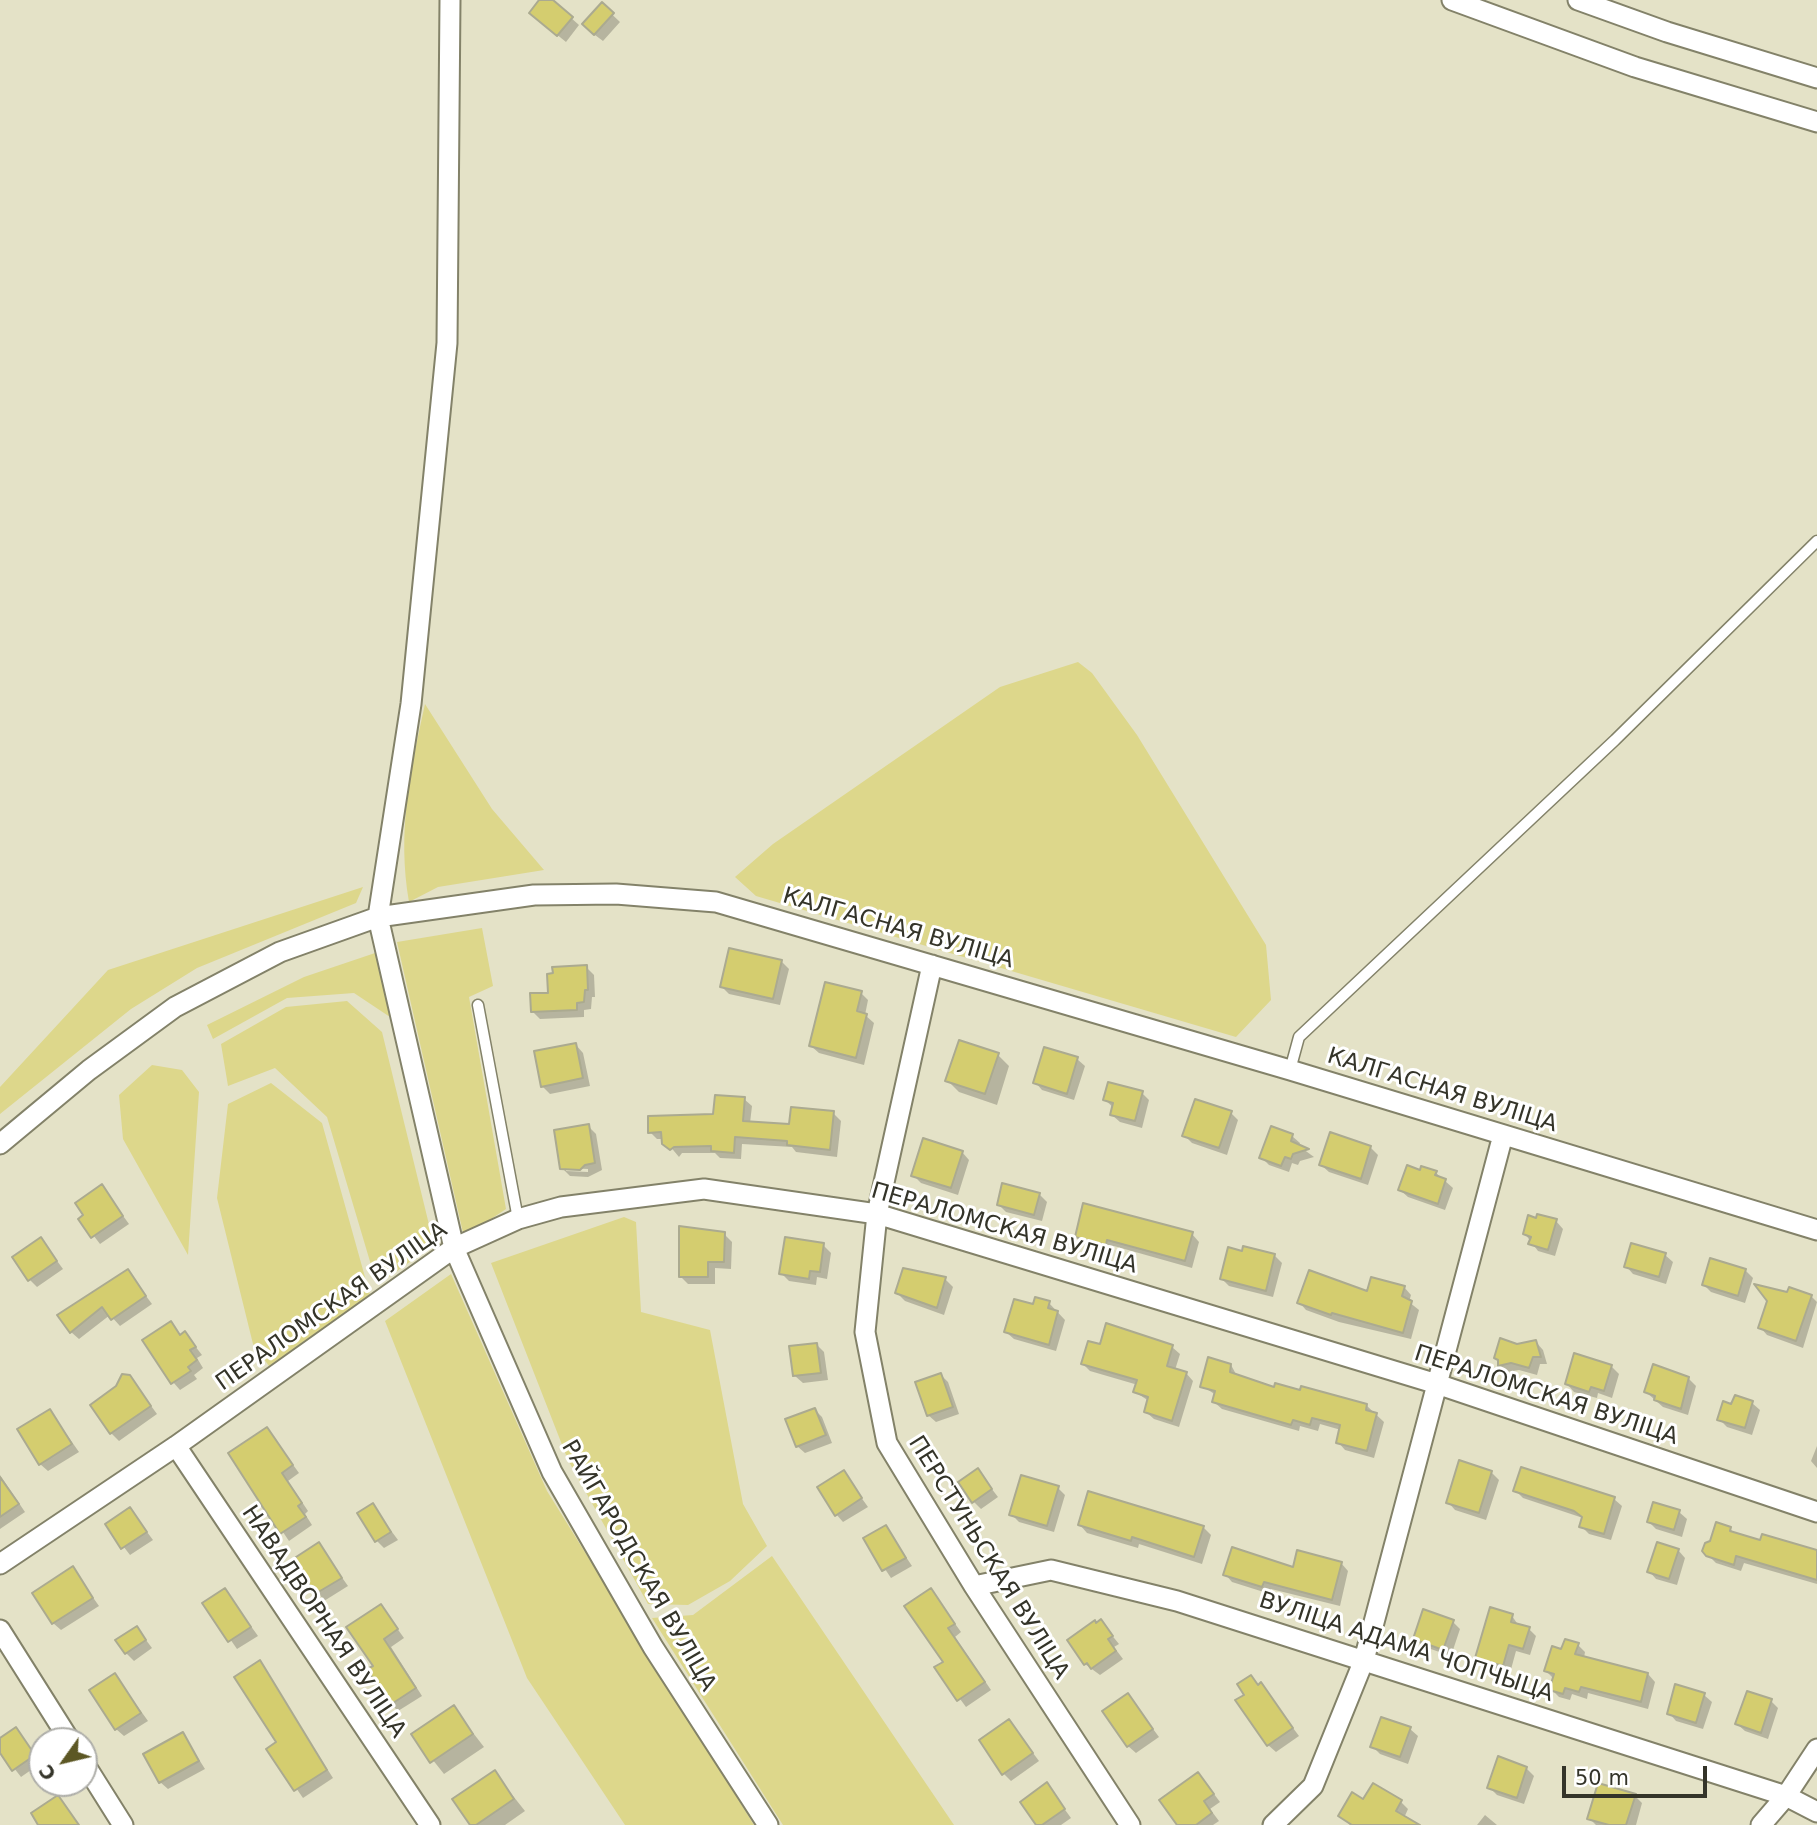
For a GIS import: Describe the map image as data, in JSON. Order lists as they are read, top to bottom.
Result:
{
  "streets": {
    "street": [
      "КАЛГАСНАЯ ВУЛІЦА",
      "ПЕРАЛОМСКАЯ ВУЛІЦА",
      "ПЕРСТУНЬСКАЯ ВУЛІЦА",
      "РАЙГАРОДСКАЯ ВУЛІЦА",
      "НАВАДВОРНАЯ ВУЛІЦА",
      "ВУЛІЦА АДАМА ЧОПЧЫЦА"
    ]
  },
  "crossings": [
    ["КАЛГАСНАЯ ВУЛІЦА", "ПЕРСТУНЬСКАЯ ВУЛІЦА"],
    ["КАЛГАСНАЯ ВУЛІЦА", "РАЙГАРОДСКАЯ ВУЛІЦА"],
    ["ПЕРАЛОМСКАЯ ВУЛІЦА", "ПЕРСТУНЬСКАЯ ВУЛІЦА"],
    ["ПЕРАЛОМСКАЯ ВУЛІЦА", "РАЙГАРОДСКАЯ ВУЛІЦА"],
    ["ПЕРАЛОМСКАЯ ВУЛІЦА", "НАВАДВОРНАЯ ВУЛІЦА"],
    ["ПЕРСТУНЬСКАЯ ВУЛІЦА", "ВУЛІЦА АДАМА ЧОПЧЫЦА"]
  ],
  "scale_bar": "50 m",
  "north": "bottom left"
}
